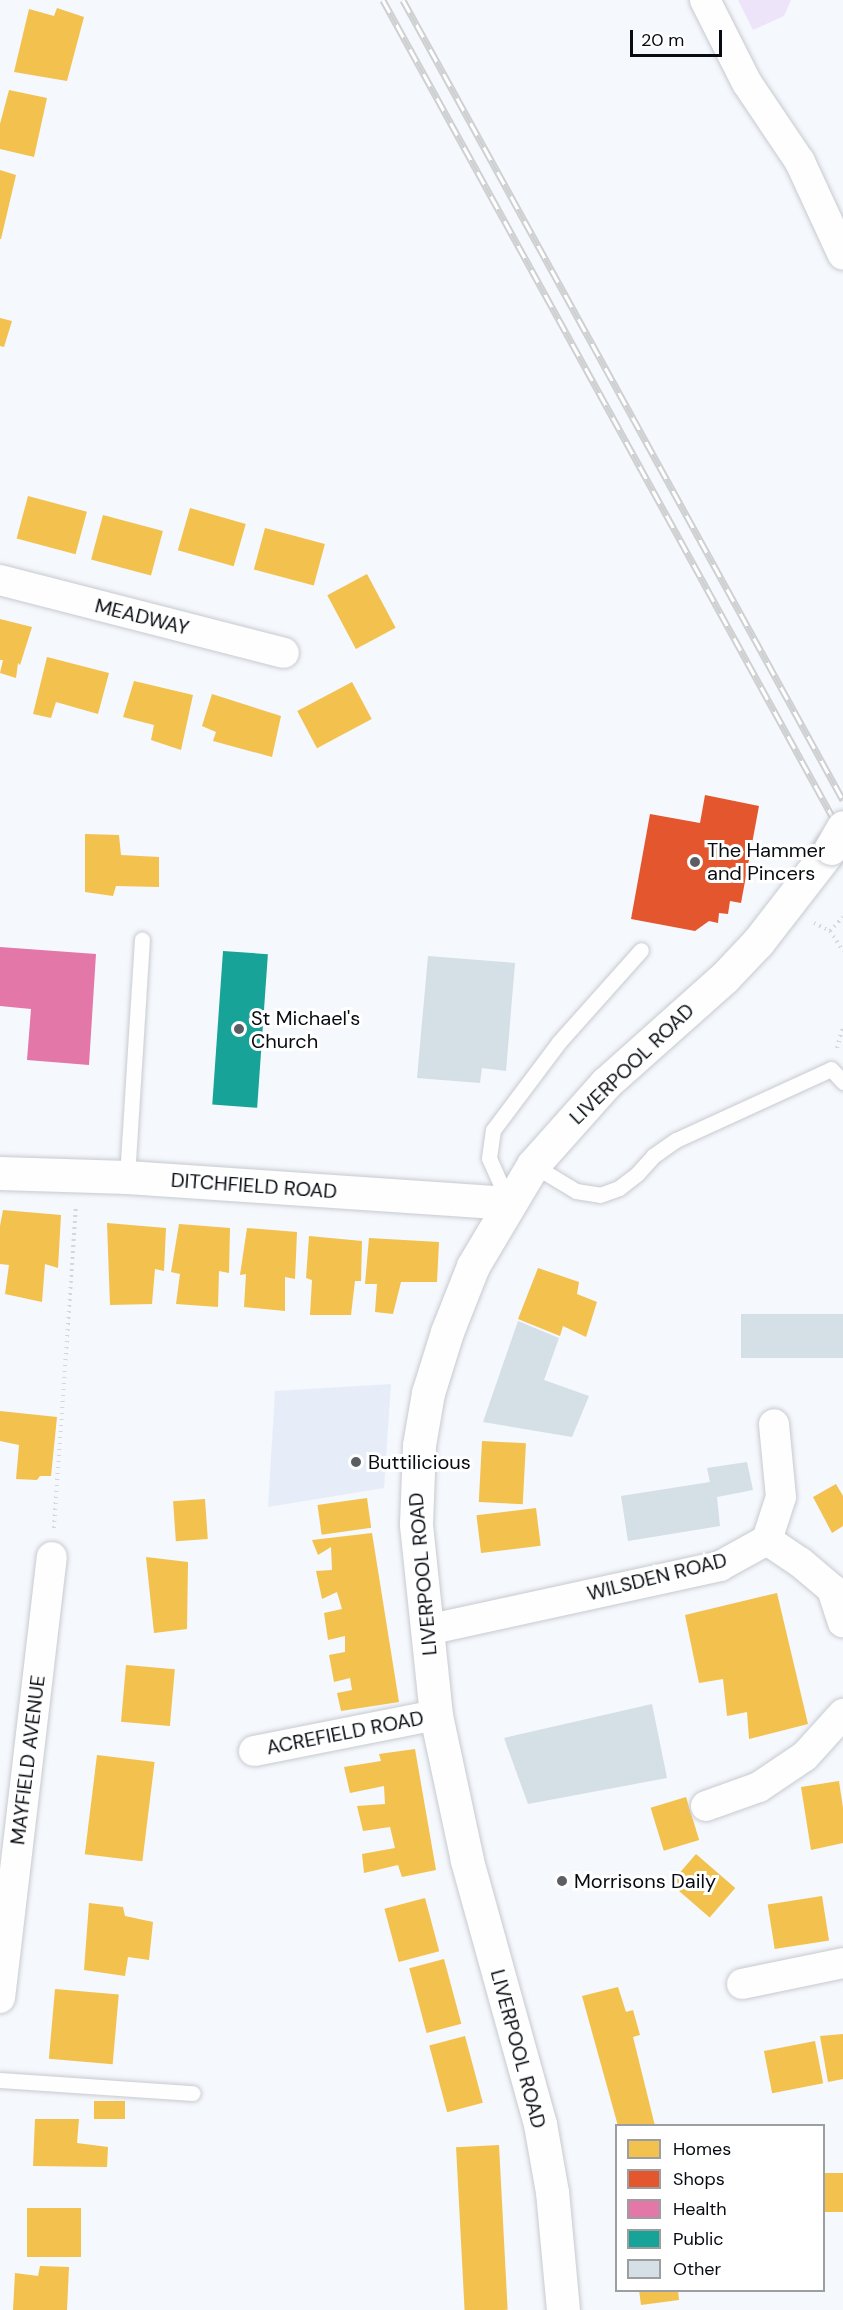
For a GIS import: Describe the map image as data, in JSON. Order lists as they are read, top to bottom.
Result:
{
  "streets": {
    "main road": ["LIVERPOOL ROAD", "DITCHFIELD ROAD"],
    "street": [
      "MEADWAY",
      "WILSDEN ROAD",
      "ACREFIELD ROAD",
      "MAYFIELD AVENUE"
    ]
  },
  "crossings": [
    ["LIVERPOOL ROAD", "DITCHFIELD ROAD"],
    ["LIVERPOOL ROAD", "WILSDEN ROAD"],
    ["LIVERPOOL ROAD", "ACREFIELD ROAD"]
  ],
  "places": [
    "The Hammer and Pincers",
    "St Michael's Church",
    "Buttilicious",
    "Morrisons Daily"
  ],
  "legend": [
    "Homes",
    "Shops",
    "Health",
    "Public",
    "Other"
  ],
  "scale_bar": "20 m"
}
